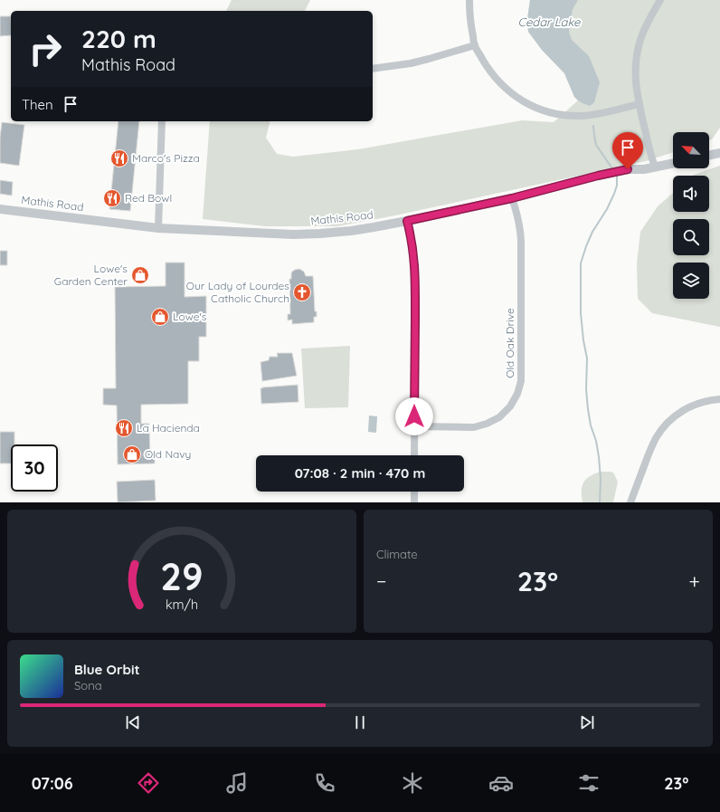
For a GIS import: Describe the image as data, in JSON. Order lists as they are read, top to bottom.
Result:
{
  "streets": {
    "street": ["Mathis Road", "Old Oak Drive"]
  },
  "crossings": [
    ["Mathis Road", "Old Oak Drive"]
  ],
  "water": ["Cedar Lake"],
  "places": {
    "restaurant": ["Marco's Pizza", "Red Bowl", "La Hacienda"],
    "shop": ["Lowe's Garden Center", "Lowe's", "Old Navy"],
    "church": ["Our Lady of Lourdes Catholic Church"]
  },
  "north": "top left",
  "page": {
    "turn": ["220 m", "Mathis Road"],
    "then": "Then",
    "limit": "30",
    "trip": "07:08 · 2 min · 470 m",
    "tile": "Climate",
    "heat": ["−", "23°", "+"],
    "song": ["Blue Orbit", "Sona"],
    "tabs": ["07:06", "23°"],
    "gauge": ["29", "km/h"]
  }
}
